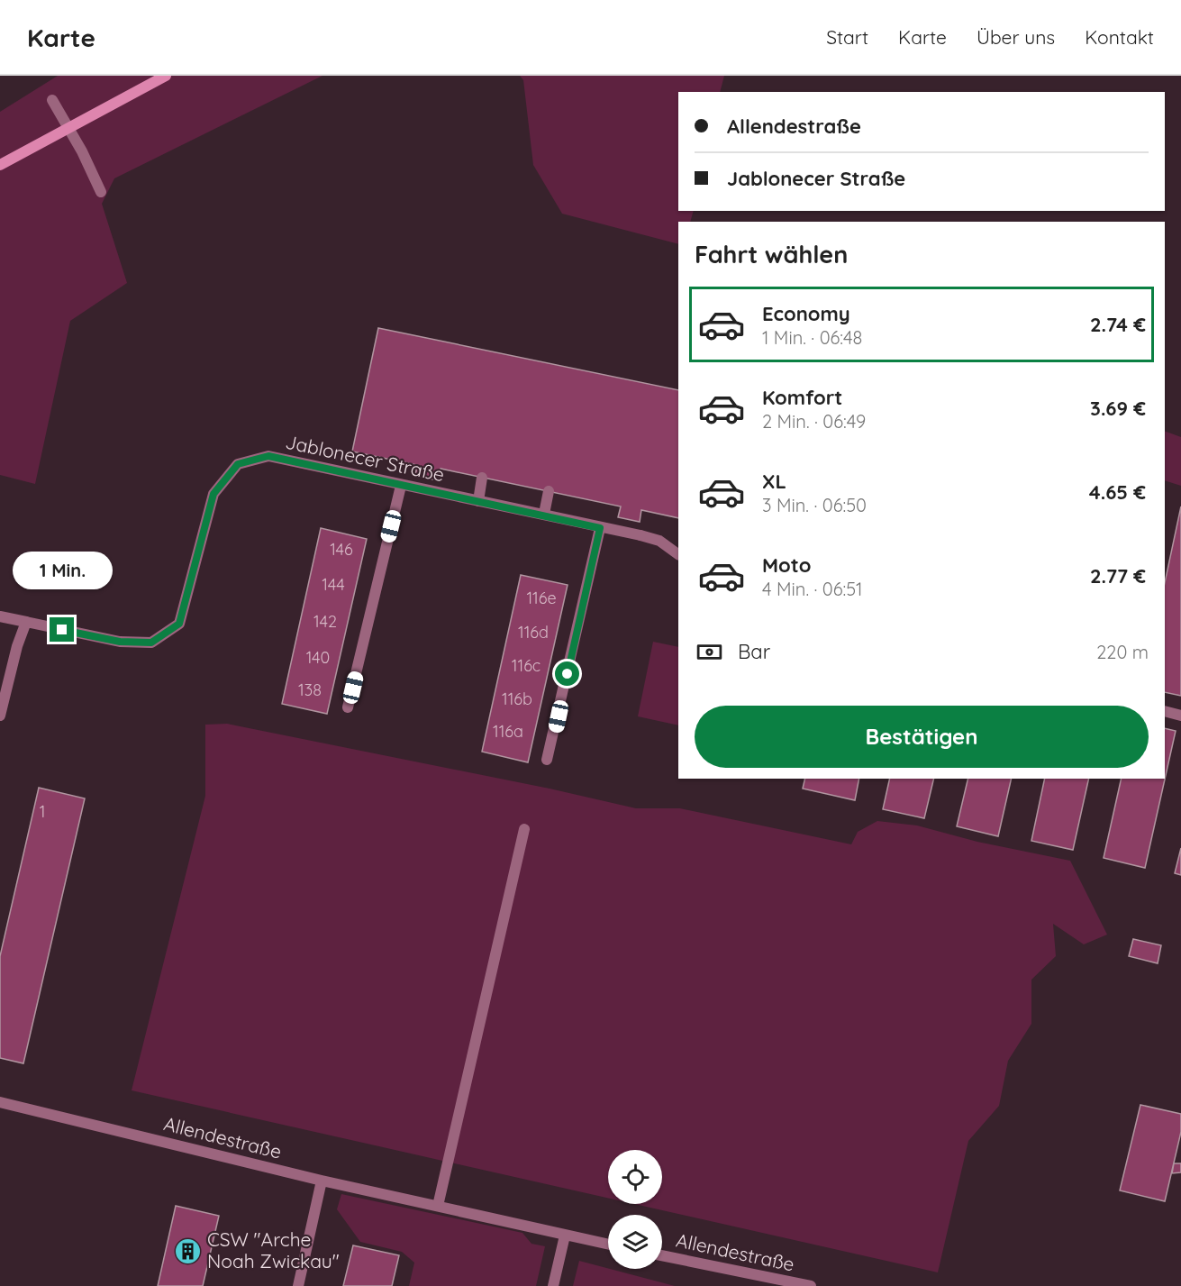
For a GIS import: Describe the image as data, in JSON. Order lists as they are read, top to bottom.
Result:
{
  "streets": {
    "street": ["Jablonecer Straße", "Allendestraße"]
  },
  "places": {
    "building": ["CSW \"Arche Noah Zwickau\""]
  },
  "house_numbers": [
    "146",
    "144",
    "116e",
    "142",
    "116d",
    "140",
    "116c",
    "138",
    "116b",
    "116a",
    "1"
  ],
  "page": {
    "header": "Karte",
    "nav": [
      "Start",
      "Karte",
      "Über uns",
      "Kontakt"
    ],
    "banner": ["Allendestraße", "Jablonecer Straße"],
    "heading": "Fahrt wählen",
    "list": [
      {
        "name": "Economy",
        "note": "1 Min. · 06:48",
        "value": "2.74 €"
      },
      {
        "name": "Komfort",
        "note": "2 Min. · 06:49",
        "value": "3.69 €"
      },
      {
        "name": "XL",
        "note": "3 Min. · 06:50",
        "value": "4.65 €"
      },
      {
        "name": "Moto",
        "note": "4 Min. · 06:51",
        "value": "2.77 €"
      }
    ],
    "bubble": "1 Min.",
    "pay": ["Bar", "220 m"],
    "buttons": "Bestätigen"
  }
}
